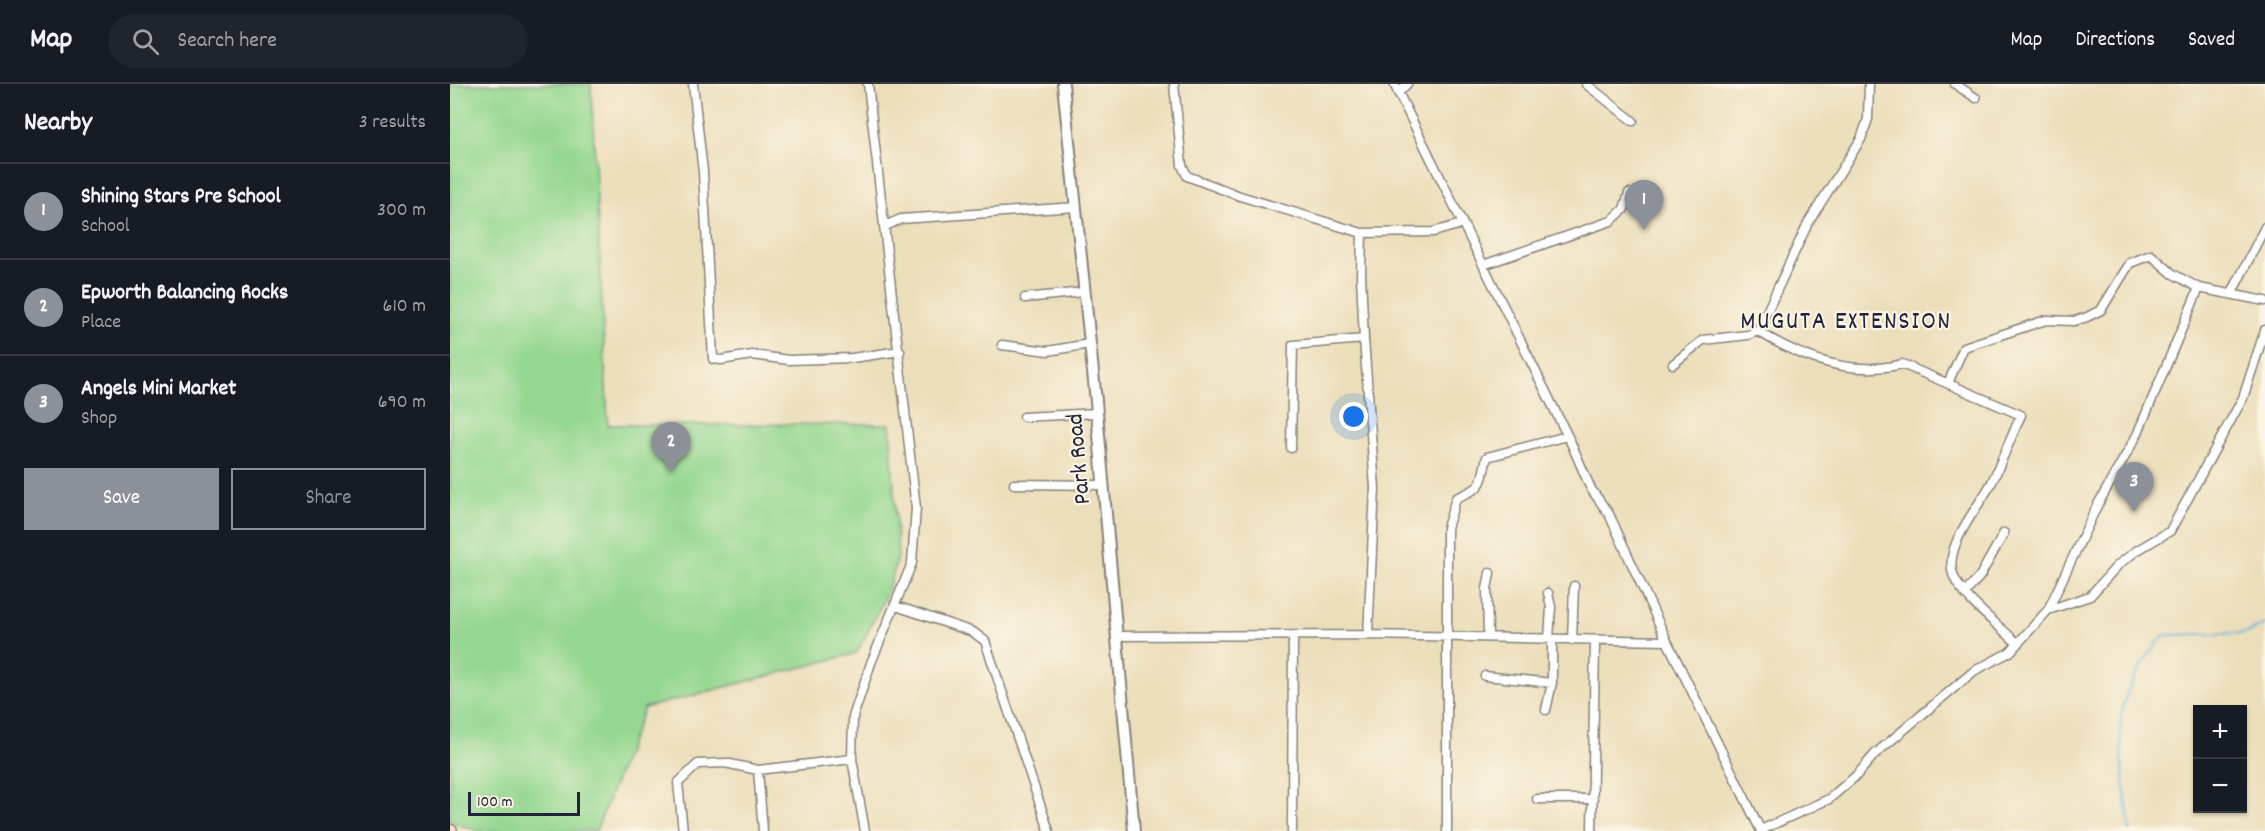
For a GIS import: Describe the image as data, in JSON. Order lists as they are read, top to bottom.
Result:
{
  "streets": {
    "street": ["Park Road"]
  },
  "districts": ["MUGUTA EXTENSION"],
  "scale_bar": "100 m",
  "page": {
    "header": "Map",
    "search": "Search here",
    "nav": ["Map", "Directions", "Saved"],
    "heading": ["Nearby", "3 results"],
    "list": [
      {
        "mark": "1",
        "name": "Shining Stars Pre School",
        "note": "School",
        "value": "300 m"
      },
      {
        "mark": "2",
        "name": "Epworth Balancing Rocks",
        "note": "Place",
        "value": "610 m"
      },
      {
        "mark": "3",
        "name": "Angels Mini Market",
        "note": "Shop",
        "value": "690 m"
      }
    ],
    "pins": ["1", "2", "3"],
    "buttons": ["Save", "Share"],
    "map_buttons": ["+", "−"],
    "scale": "100 m"
  }
}
